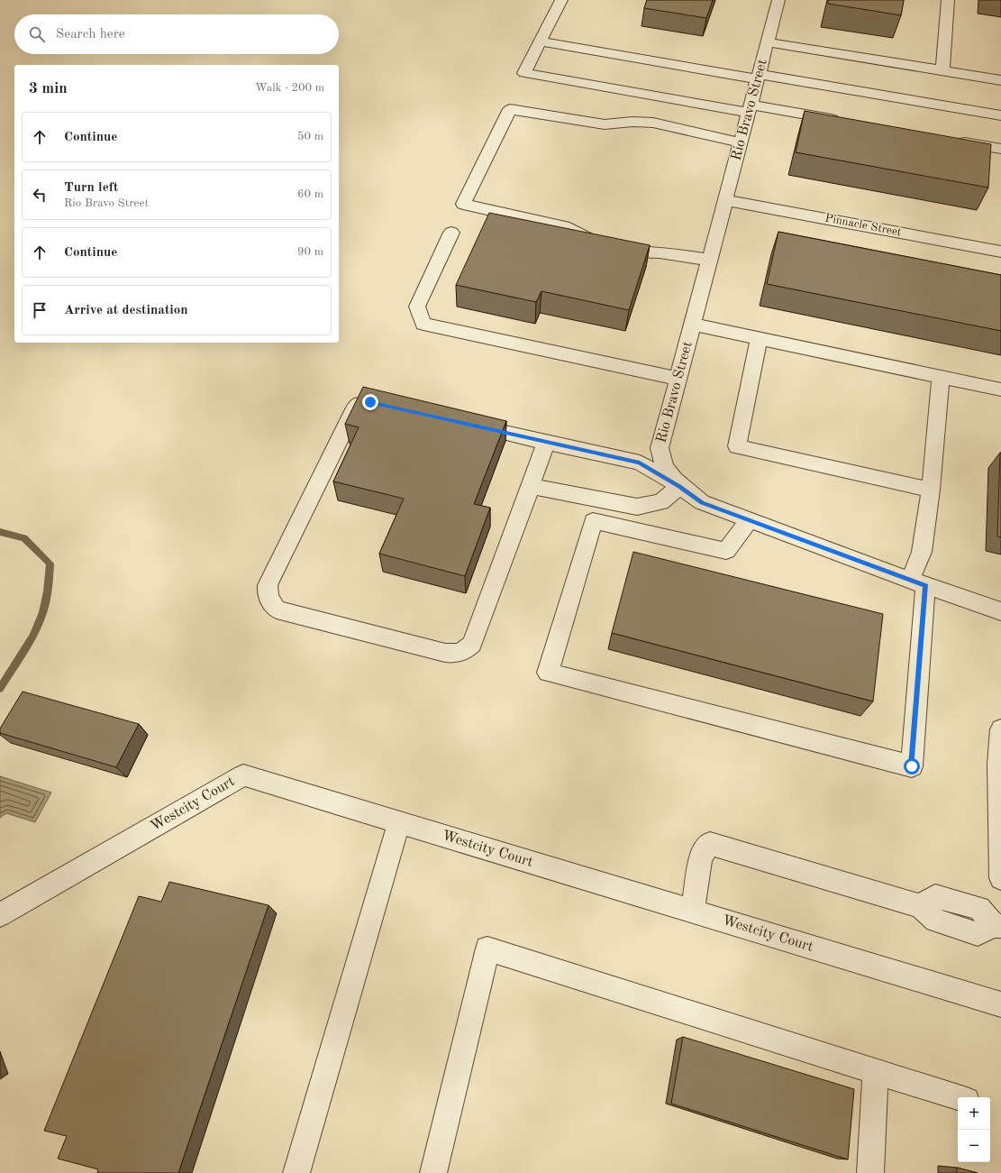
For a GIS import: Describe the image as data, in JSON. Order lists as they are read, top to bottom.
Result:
{
  "streets": {
    "street": ["Rio Bravo Street", "Pinnacle Street", "Westcity Court"]
  },
  "crossings": [
    ["Rio Bravo Street", "Pinnacle Street"]
  ],
  "page": {
    "search": "Search here",
    "heading": ["3 min", "Walk · 200 m"],
    "list": [
      ["Continue", "50 m"],
      ["Turn left", "Rio Bravo Street", "60 m"],
      ["Continue", "90 m"],
      "Arrive at destination"
    ],
    "map_buttons": ["+", "−"]
  }
}
